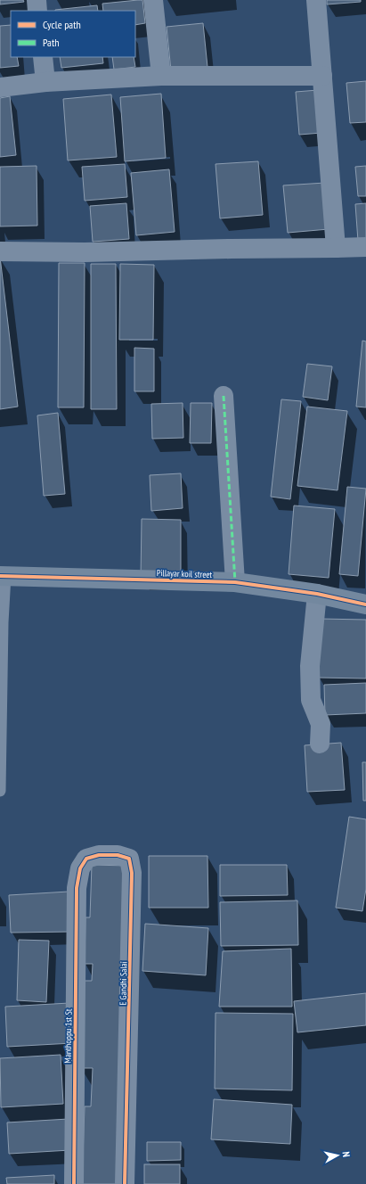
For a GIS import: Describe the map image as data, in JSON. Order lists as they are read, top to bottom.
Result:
{
  "streets": {
    "street": ["Pillayar koil street", "E Gandhi Salai", "Manthoppu 1st St"]
  },
  "crossings": [
    ["E Gandhi Salai", "Manthoppu 1st St"]
  ],
  "legend": ["Cycle path", "Path"],
  "north": "right"
}
